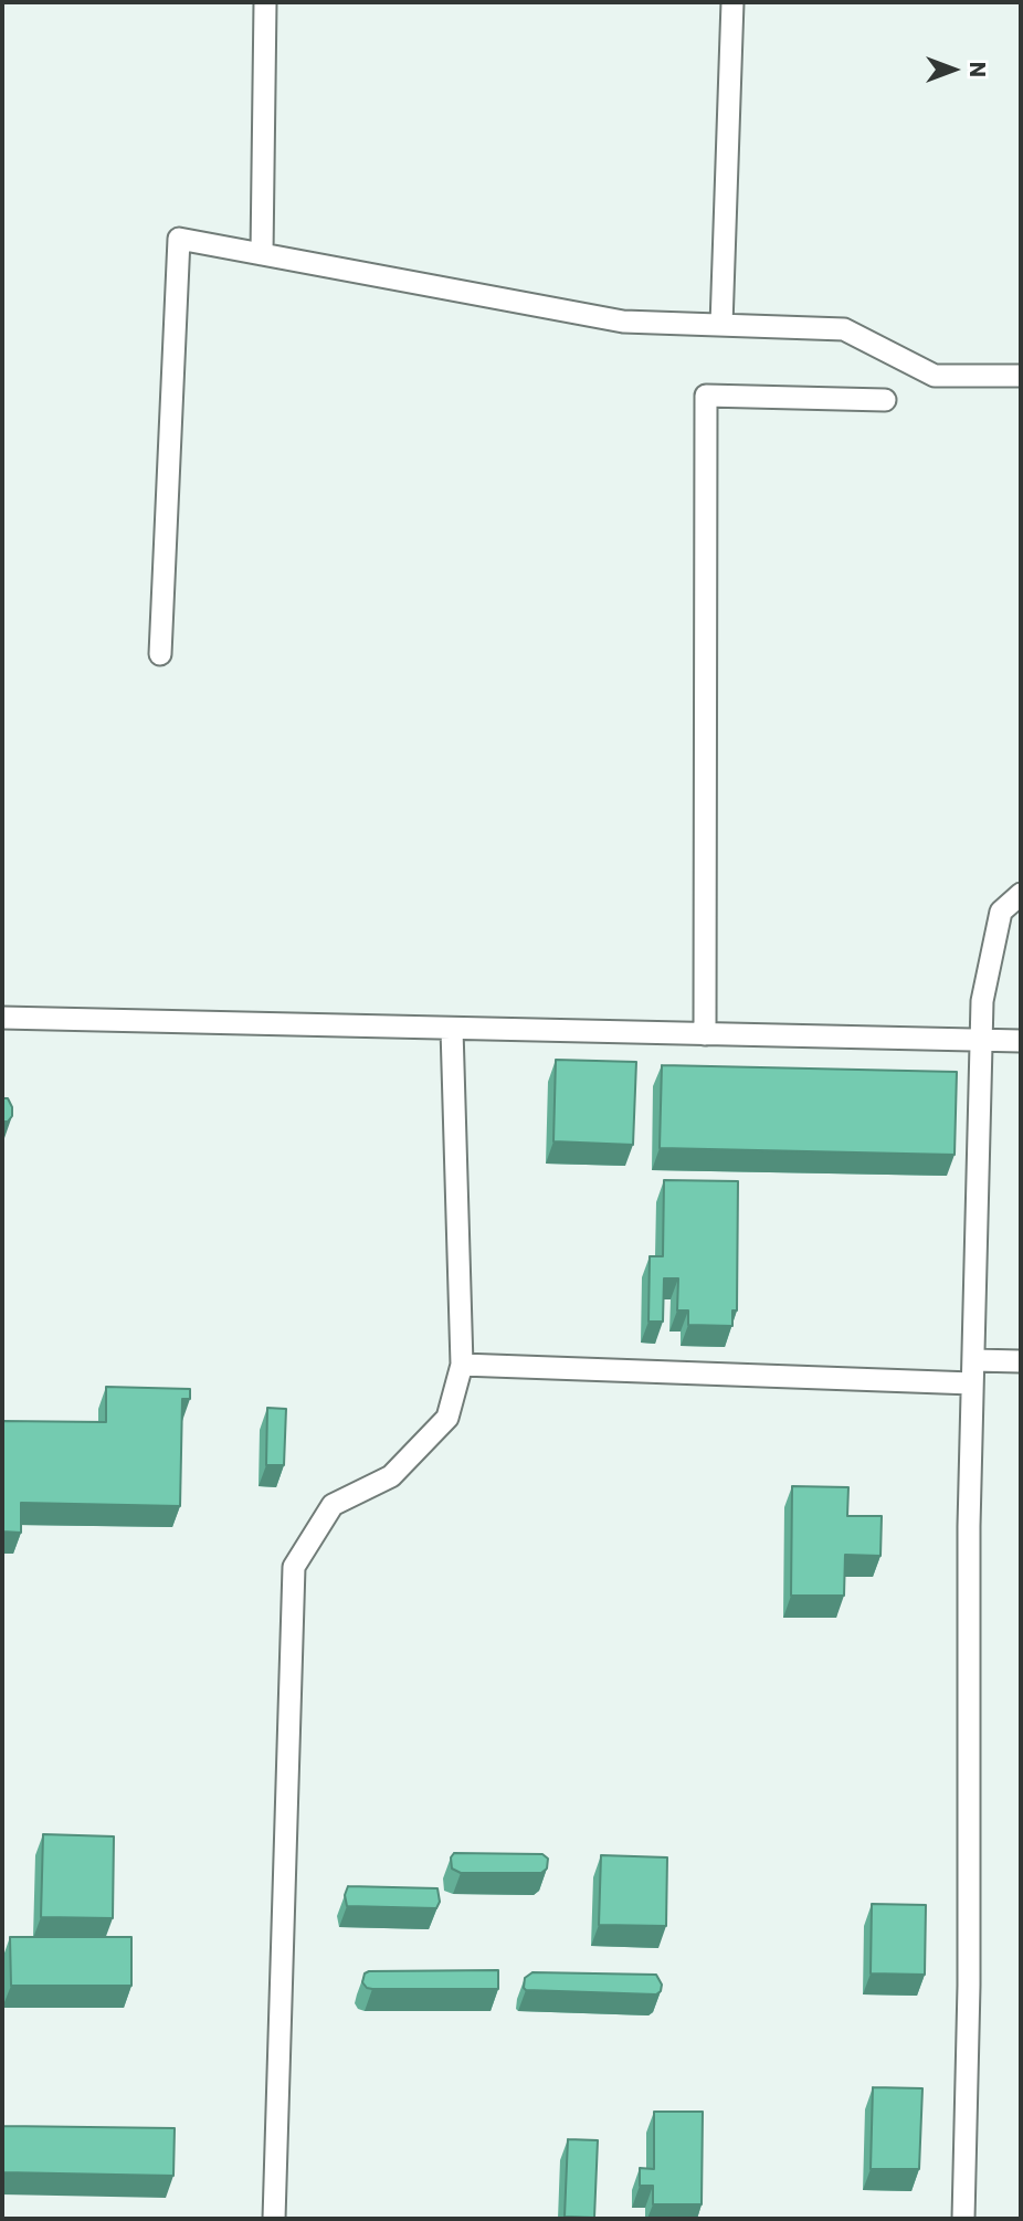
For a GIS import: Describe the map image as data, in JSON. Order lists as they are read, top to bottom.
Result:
{
  "north": "right"
}
